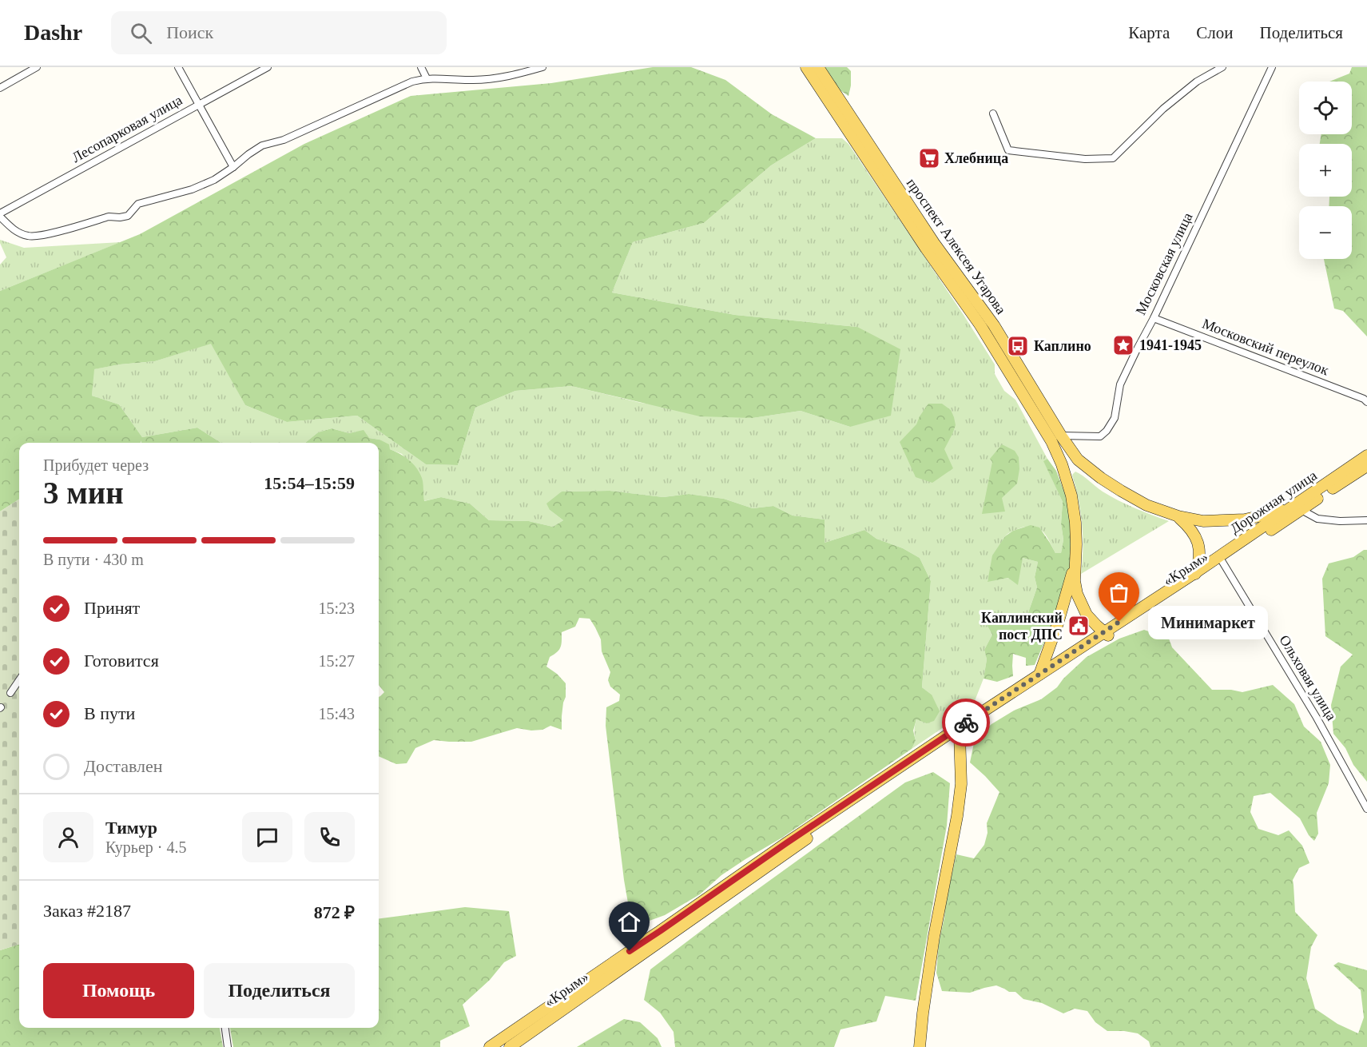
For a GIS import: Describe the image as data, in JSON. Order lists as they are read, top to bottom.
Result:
{
  "streets": {
    "main road": ["проспект Алексея Угарова", "Дорожная улица", "«Крым»"],
    "street": [
      "Лесопарковая улица",
      "Московская улица",
      "Московский переулок",
      "Ольховая улица"
    ]
  },
  "crossings": [
    ["проспект Алексея Угарова", "Московская улица"],
    ["проспект Алексея Угарова", "«Крым»"],
    ["Московская улица", "Московский переулок"],
    ["Дорожная улица", "«Крым»"],
    ["«Крым»", "Ольховая улица"]
  ],
  "places": {
    "supermarket": ["Хлебница"],
    "place": ["1941-1945"],
    "bus stop": ["Каплино"],
    "other": ["Минимаркет"],
    "public building": ["Каплинский пост ДПС"]
  },
  "page": {
    "header": "Dashr",
    "search": "Поиск",
    "nav": ["Карта", "Слои", "Поделиться"],
    "map_buttons": ["+", "−"],
    "heading": ["3 мин", "Прибудет через", "15:54–15:59"],
    "panel": [
      "Тимур",
      "Курьер · 4.5",
      "Заказ #2187",
      "872 ₽"
    ],
    "bar": "В пути · 430 m",
    "list": [
      ["Принят", "15:23"],
      ["Готовится", "15:27"],
      ["В пути", "15:43"],
      "Доставлен"
    ],
    "bubble": "Минимаркет",
    "buttons": ["Помощь", "Поделиться"]
  }
}
